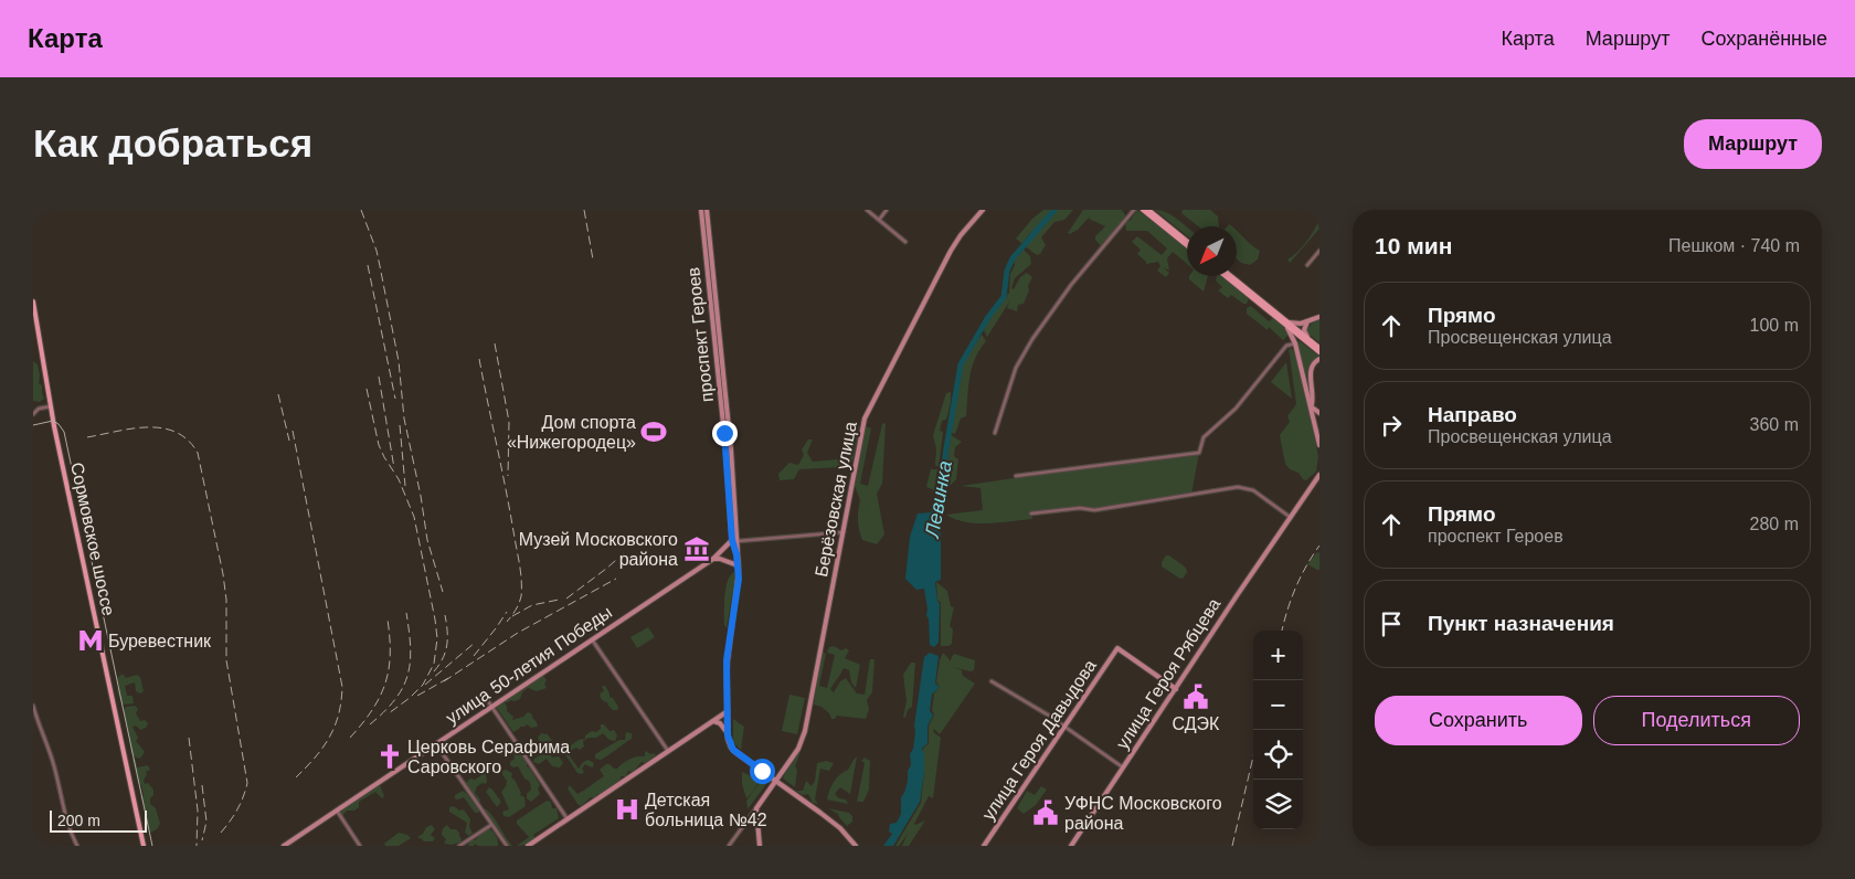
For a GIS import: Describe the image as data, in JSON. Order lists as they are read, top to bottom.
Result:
{
  "streets": {
    "main road": ["Сормовское шоссе"],
    "street": [
      "проспект Героев",
      "Берёзовская улица",
      "улица 50-летия Победы",
      "улица Героя Рябцева",
      "улица Героя Давыдова"
    ]
  },
  "crossings": [
    ["проспект Героев", "улица 50-летия Победы"],
    ["улица Героя Рябцева", "улица Героя Давыдова"]
  ],
  "water": ["Левинка"],
  "places": {
    "sports": ["Дом спорта «Нижегородец»"],
    "museum": ["Музей Московского района"],
    "metro station": ["Буревестник"],
    "public building": ["СДЭК", "УФНС Московского района"],
    "church": ["Церковь Серафима Саровского"],
    "hospital": ["Детская больница №42"]
  },
  "scale_bar": "200 m",
  "north": "bottom left",
  "page": {
    "header": "Карта",
    "nav": ["Карта", "Маршрут", "Сохранённые"],
    "buttons": [
      "Маршрут",
      ["Сохранить", "Поделиться"]
    ],
    "title": "Как добраться",
    "heading": ["10 мин", "Пешком · 740 m"],
    "list": [
      ["Прямо", "Просвещенская улица", "100 m"],
      ["Направо", "Просвещенская улица", "360 m"],
      ["Прямо", "проспект Героев", "280 m"],
      "Пункт назначения"
    ],
    "map_buttons": ["+", "−"],
    "scale": "200 m"
  }
}
